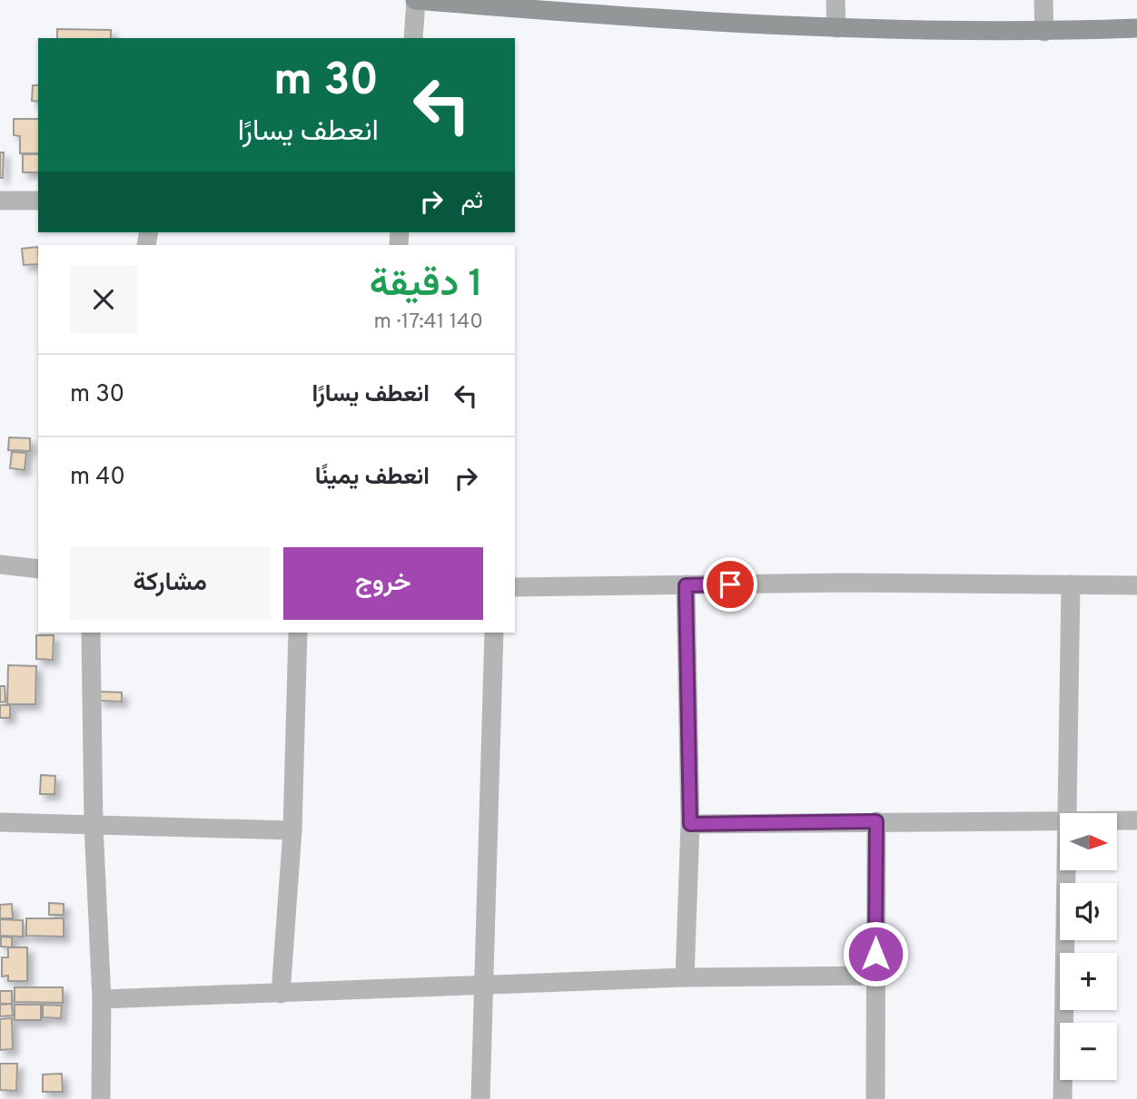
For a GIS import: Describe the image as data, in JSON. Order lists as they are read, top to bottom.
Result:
{
  "north": "right",
  "page": {
    "turn": ["30 m", "انعطف يسارًا"],
    "then": "ثم",
    "heading": ["1 دقيقة", "140 m · 17:41"],
    "list": [
      {
        "name": "انعطف يسارًا",
        "value": "30 m"
      },
      {
        "name": "انعطف يمينًا",
        "value": "40 m"
      }
    ],
    "buttons": ["خروج", "مشاركة"],
    "map_buttons": ["+", "−"]
  }
}
